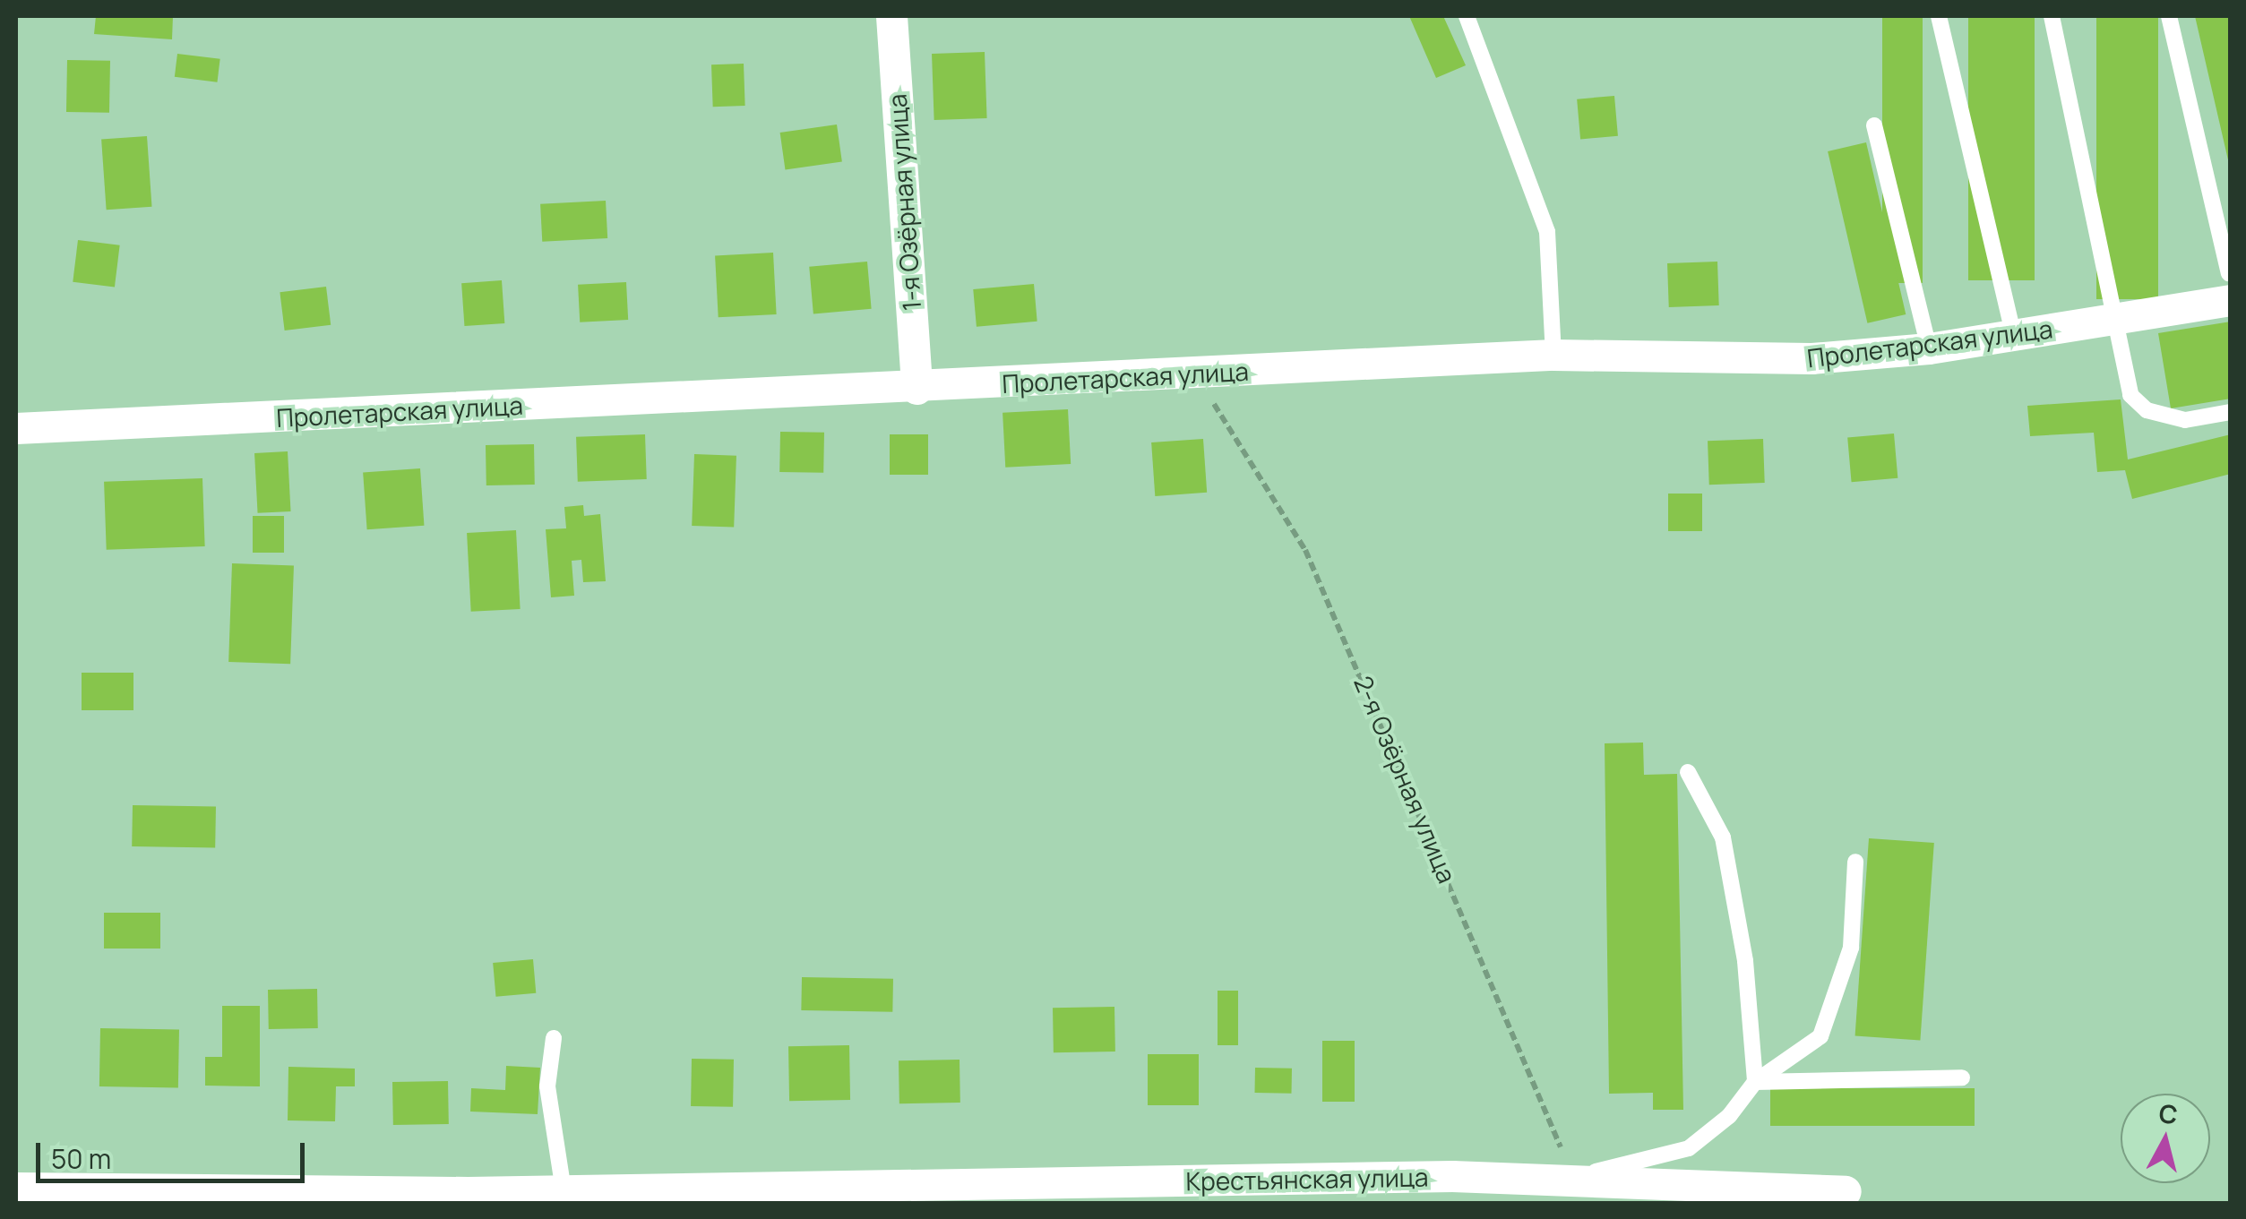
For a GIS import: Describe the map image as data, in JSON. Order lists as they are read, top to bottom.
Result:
{
  "streets": {
    "street": ["1-я Озёрная улица", "Пролетарская улица", "Крестьянская улица"],
    "path": ["2-я Озёрная улица"]
  },
  "crossings": [
    ["1-я Озёрная улица", "Пролетарская улица"],
    ["Пролетарская улица", "2-я Озёрная улица"],
    ["2-я Озёрная улица", "Крестьянская улица"]
  ],
  "scale_bar": "50 m",
  "north": "top"
}
